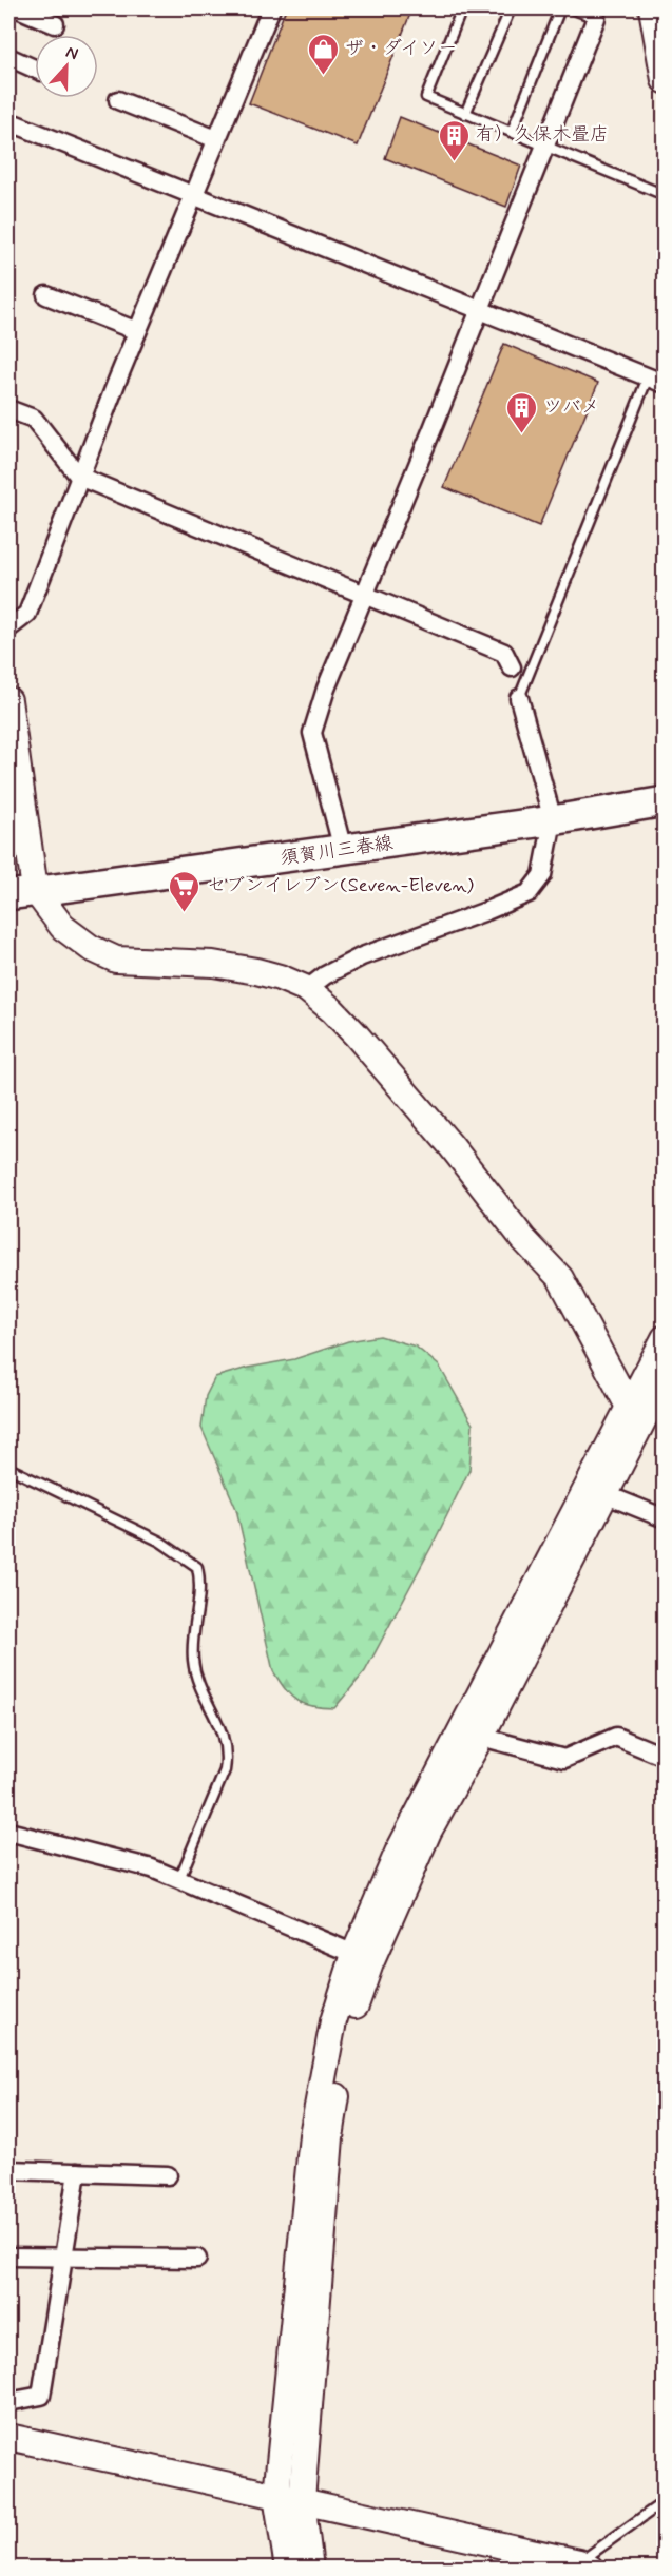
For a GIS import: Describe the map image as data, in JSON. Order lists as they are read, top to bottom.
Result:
{
  "streets": {
    "main road": ["須賀川三春線"]
  },
  "places": {
    "shop": ["ザ・ダイソー"],
    "building": ["有）久保木畳店", "ツバメ"],
    "supermarket": ["セブンイレブン(Seven-Eleven)"]
  },
  "north": "top"
}
